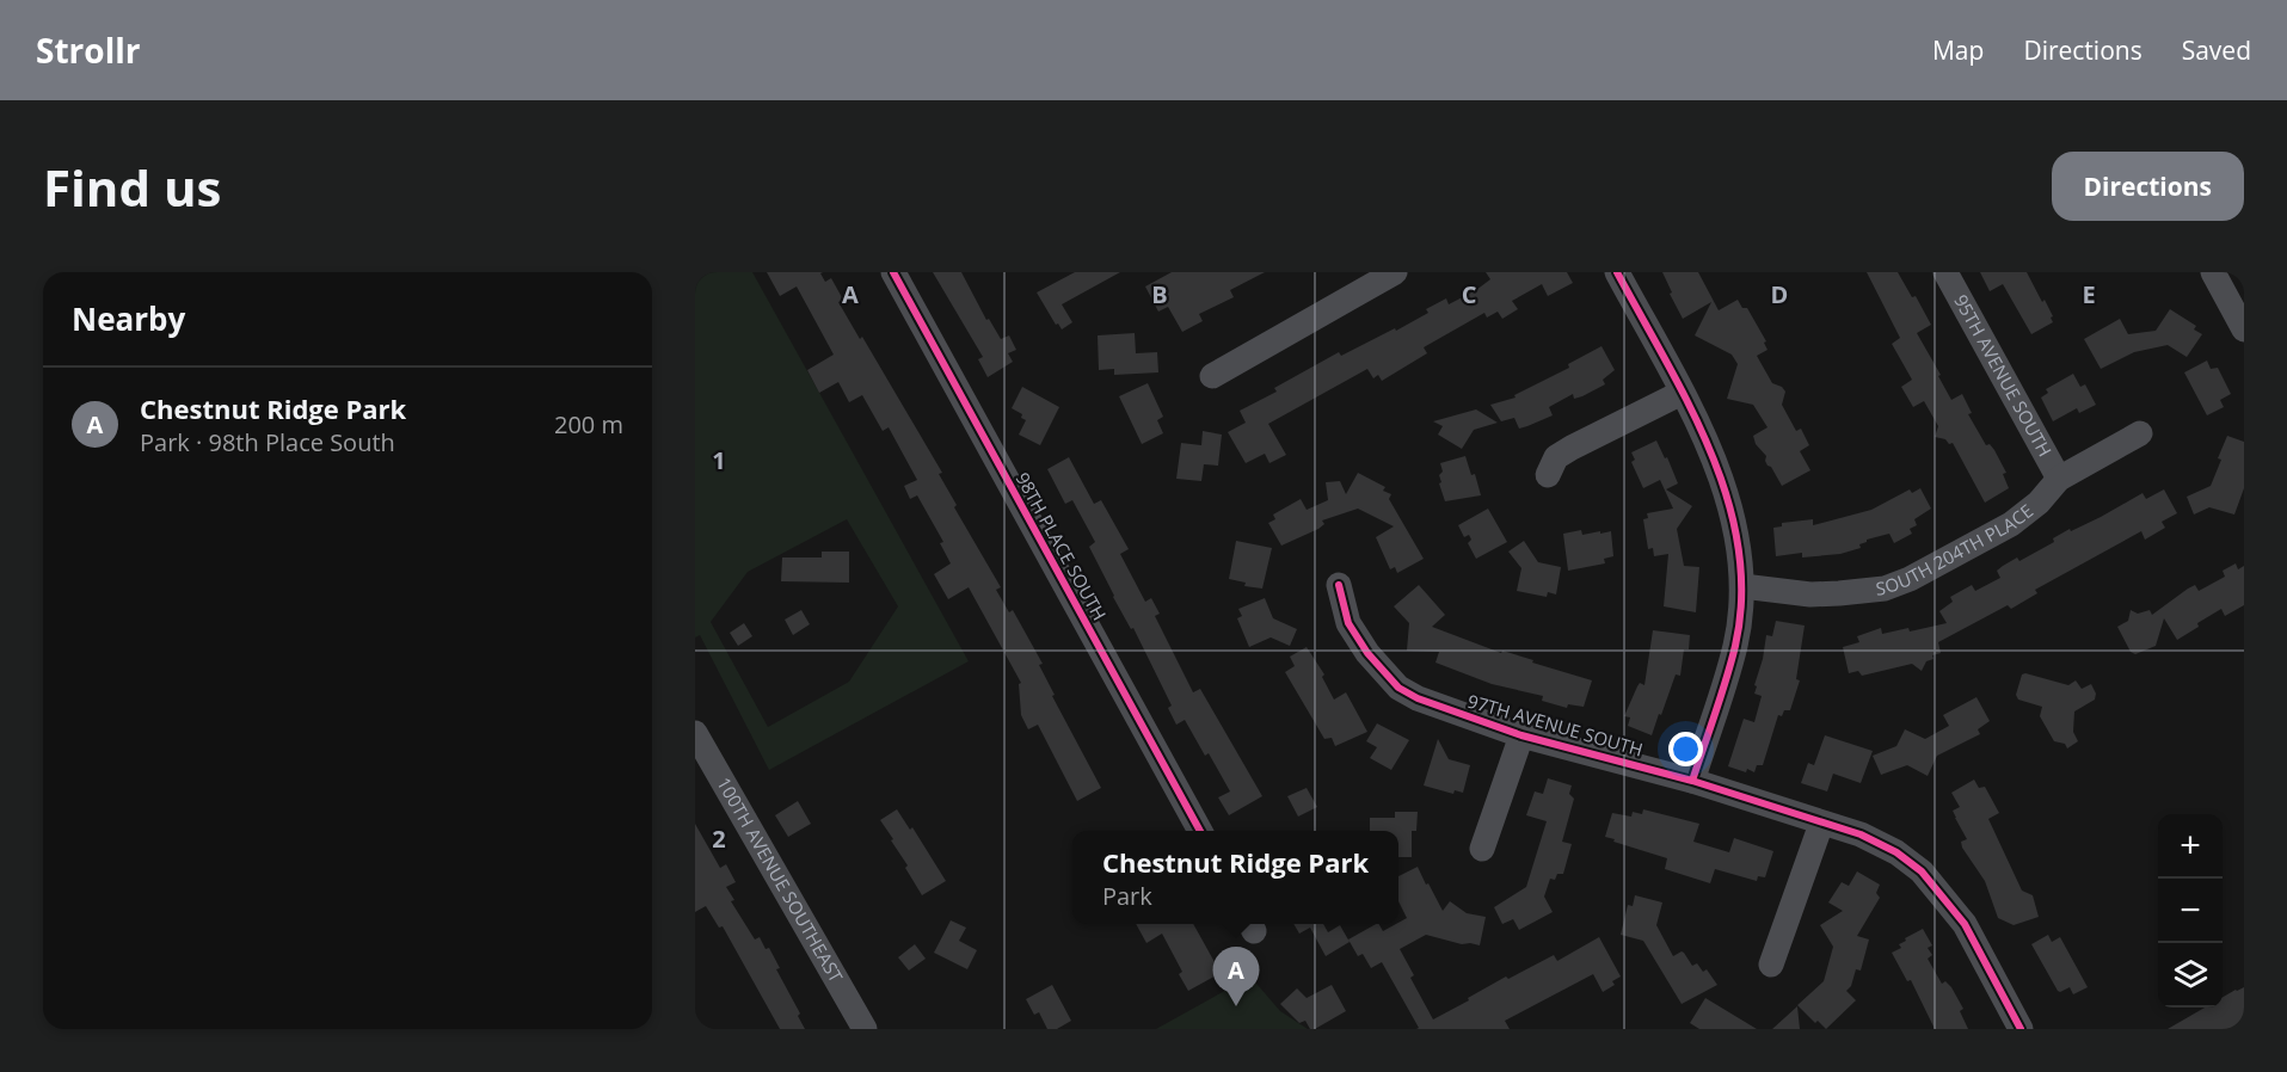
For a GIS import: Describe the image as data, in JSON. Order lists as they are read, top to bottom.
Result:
{
  "streets": {
    "street": [
      "95TH AVENUE SOUTH",
      "98TH PLACE SOUTH",
      "SOUTH 204TH PLACE",
      "97TH AVENUE SOUTH",
      "100TH AVENUE SOUTHEAST"
    ]
  },
  "crossings": [
    ["95TH AVENUE SOUTH", "SOUTH 204TH PLACE"]
  ],
  "page": {
    "header": "Strollr",
    "nav": ["Map", "Directions", "Saved"],
    "buttons": "Directions",
    "title": "Find us",
    "heading": "Nearby",
    "list": [
      {
        "mark": "A",
        "name": "Chestnut Ridge Park",
        "note": "Park · 98th Place South",
        "value": "200 m"
      }
    ],
    "map_buttons": ["+", "−"],
    "popup": ["Chestnut Ridge Park", "Park"],
    "pins": "A"
  },
  "grid": {
    "columns": [
      "A",
      "B",
      "C",
      "D",
      "E"
    ],
    "rows": ["1", "2"]
  }
}
